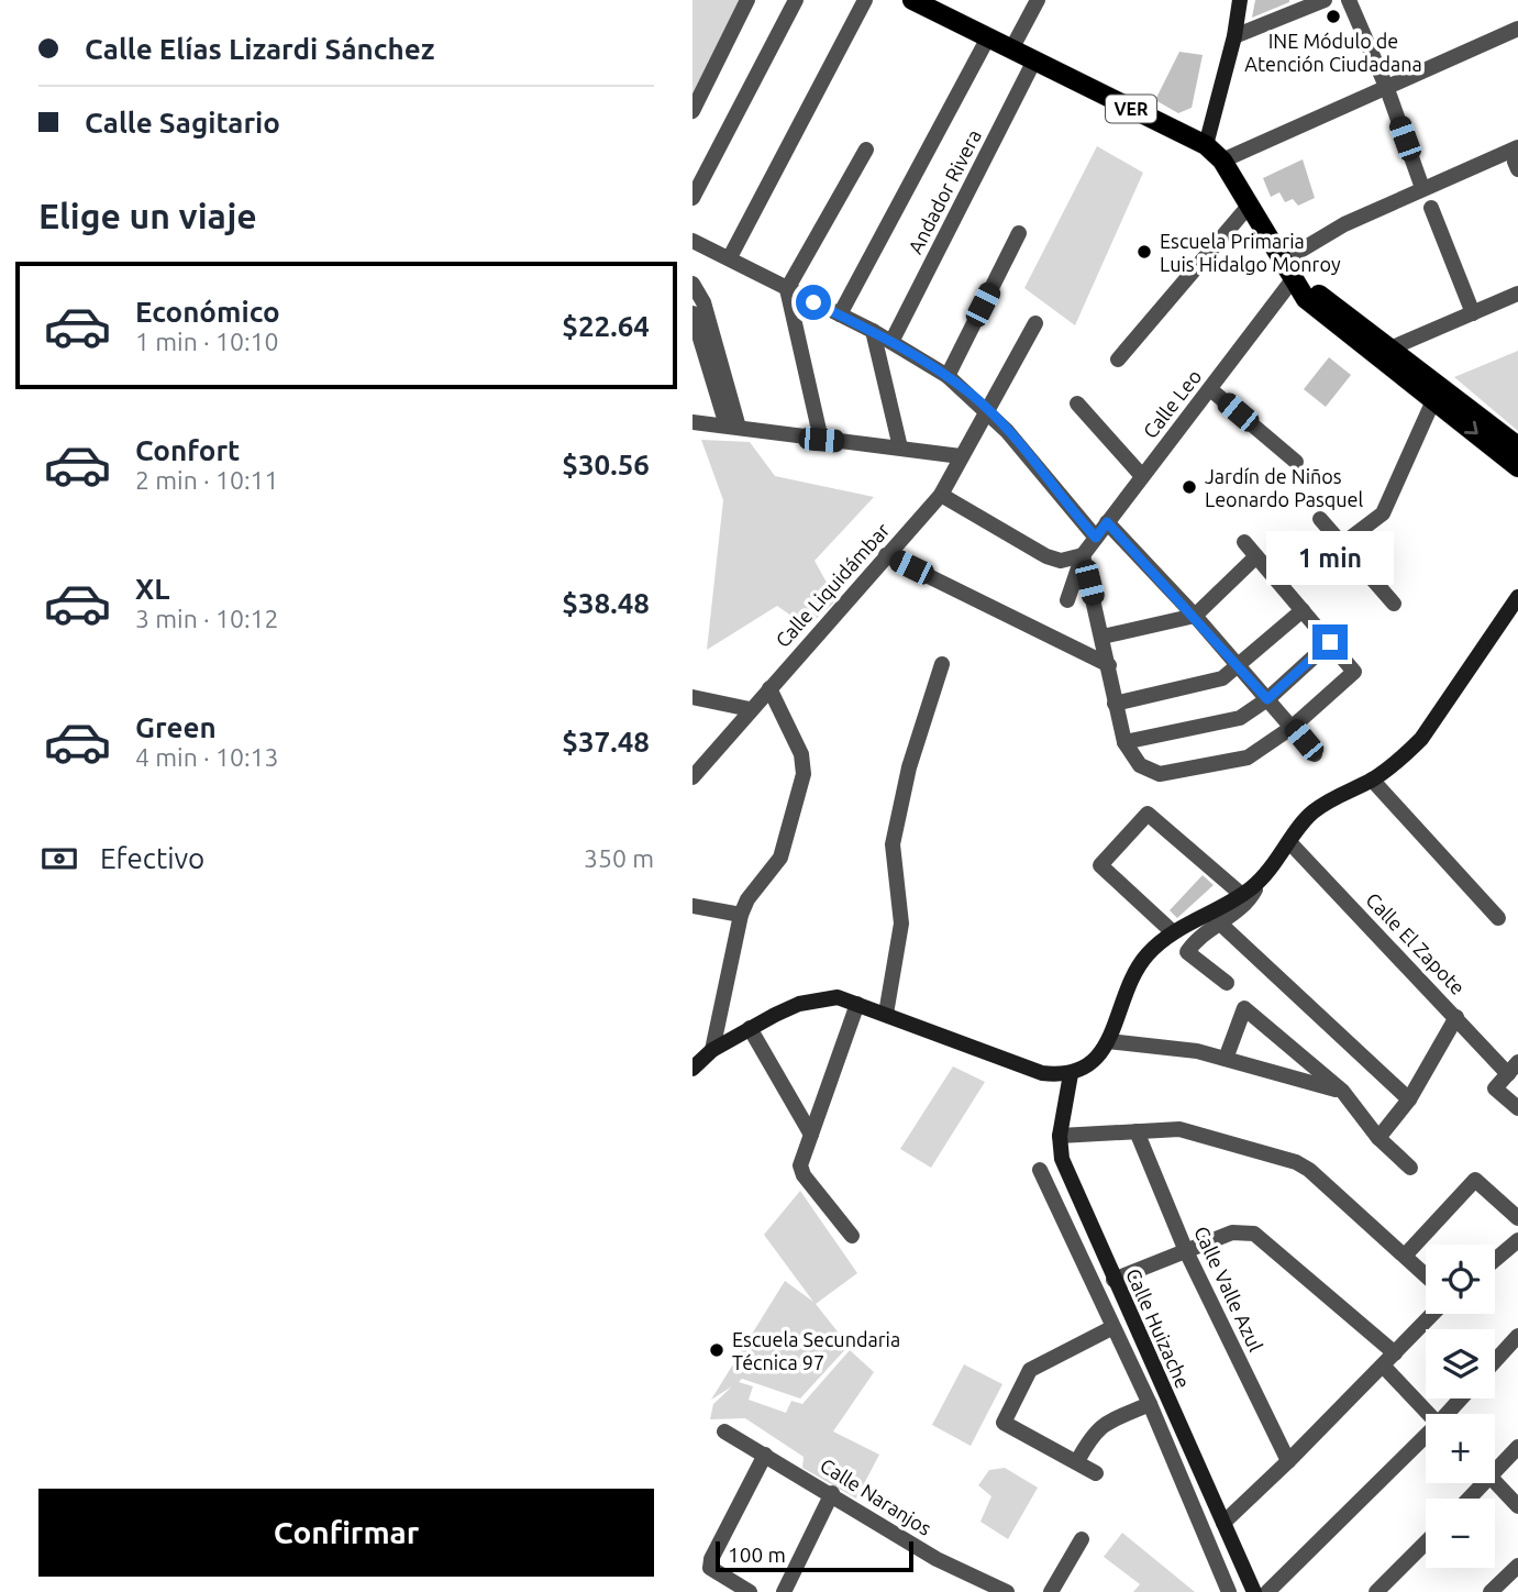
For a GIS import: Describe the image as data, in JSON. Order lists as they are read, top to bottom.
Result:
{
  "streets": {
    "main road": ["VER", "Calle Huizache"],
    "street": [
      "Andador Rivera",
      "Calle Leo",
      "Calle Liquidámbar",
      "Calle El Zapote",
      "Calle Valle Azul",
      "Calle Naranjos"
    ]
  },
  "crossings": [
    ["VER", "Andador Rivera"],
    ["VER", "Calle Leo"]
  ],
  "places": [
    "INE Módulo de Atención Ciudadana",
    "Escuela Primaria Luis Hidalgo Monroy",
    "Jardín de Niños Leonardo Pasquel",
    "Escuela Secundaria Técnica 97"
  ],
  "scale_bar": "100 m",
  "page": {
    "banner": ["Calle Elías Lizardi Sánchez", "Calle Sagitario"],
    "heading": "Elige un viaje",
    "list": [
      {
        "name": "Económico",
        "note": "1 min · 10:10",
        "value": "$22.64"
      },
      {
        "name": "Confort",
        "note": "2 min · 10:11",
        "value": "$30.56"
      },
      {
        "name": "XL",
        "note": "3 min · 10:12",
        "value": "$38.48"
      },
      {
        "name": "Green",
        "note": "4 min · 10:13",
        "value": "$37.48"
      }
    ],
    "bubble": "1 min",
    "pay": ["Efectivo", "350 m"],
    "map_buttons": ["+", "−"],
    "buttons": "Confirmar",
    "scale": "100 m"
  }
}
